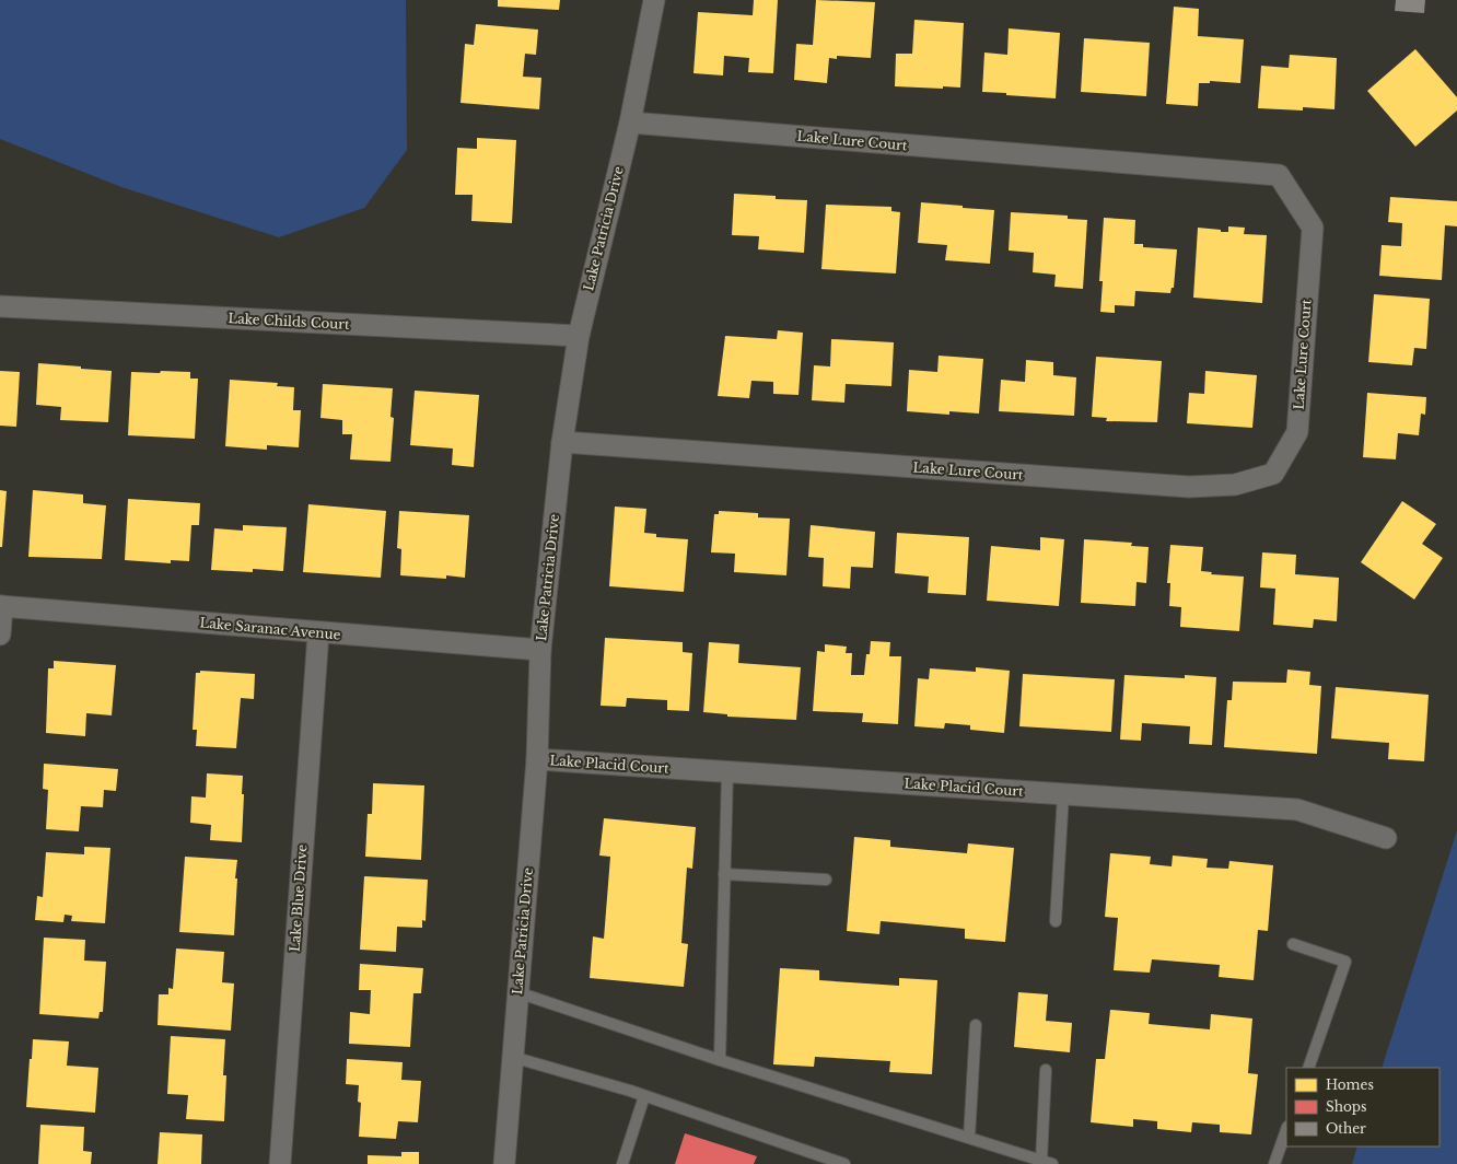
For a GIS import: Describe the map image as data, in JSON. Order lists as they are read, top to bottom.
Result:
{
  "streets": {
    "street": [
      "Lake Lure Court",
      "Lake Patricia Drive",
      "Lake Childs Court",
      "Lake Saranac Avenue",
      "Lake Placid Court",
      "Lake Blue Drive"
    ]
  },
  "crossings": [
    ["Lake Lure Court", "Lake Patricia Drive"],
    ["Lake Patricia Drive", "Lake Childs Court"],
    ["Lake Patricia Drive", "Lake Saranac Avenue"],
    ["Lake Patricia Drive", "Lake Placid Court"],
    ["Lake Saranac Avenue", "Lake Blue Drive"]
  ],
  "legend": ["Homes", "Shops", "Other"]
}
